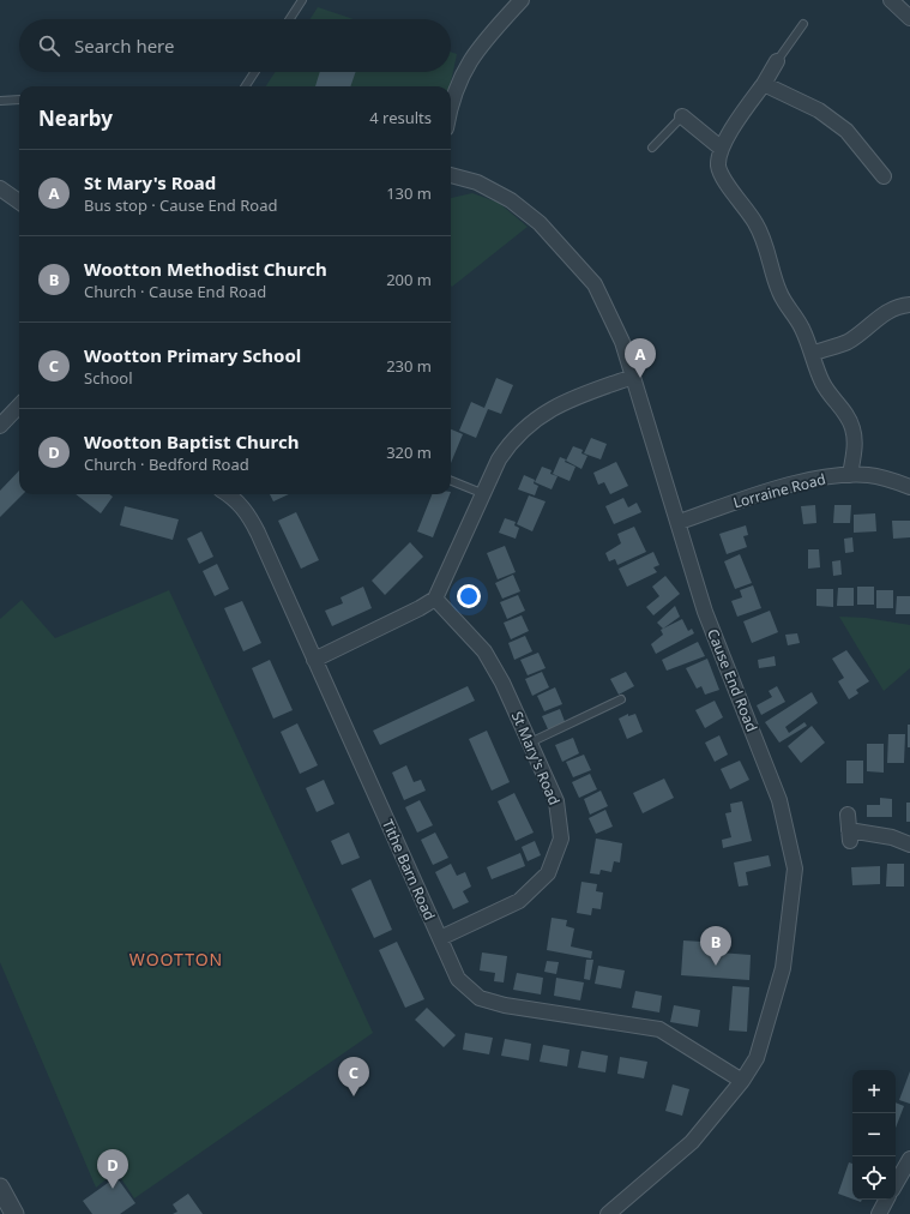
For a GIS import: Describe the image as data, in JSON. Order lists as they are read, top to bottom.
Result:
{
  "streets": {
    "street": [
      "Lorraine Road",
      "Cause End Road",
      "St Mary's Road",
      "Tithe Barn Road"
    ]
  },
  "crossings": [
    ["Lorraine Road", "Cause End Road"],
    ["Cause End Road", "Tithe Barn Road"],
    ["St Mary's Road", "Tithe Barn Road"]
  ],
  "districts": ["WOOTTON"],
  "page": {
    "search": "Search here",
    "heading": ["Nearby", "4 results"],
    "list": [
      {
        "mark": "A",
        "name": "St Mary's Road",
        "note": "Bus stop · Cause End Road",
        "value": "130 m"
      },
      {
        "mark": "B",
        "name": "Wootton Methodist Church",
        "note": "Church · Cause End Road",
        "value": "200 m"
      },
      {
        "mark": "C",
        "name": "Wootton Primary School",
        "note": "School",
        "value": "230 m"
      },
      {
        "mark": "D",
        "name": "Wootton Baptist Church",
        "note": "Church · Bedford Road",
        "value": "320 m"
      }
    ],
    "pins": [
      "A",
      "B",
      "C",
      "D"
    ],
    "map_buttons": ["+", "−"]
  }
}
